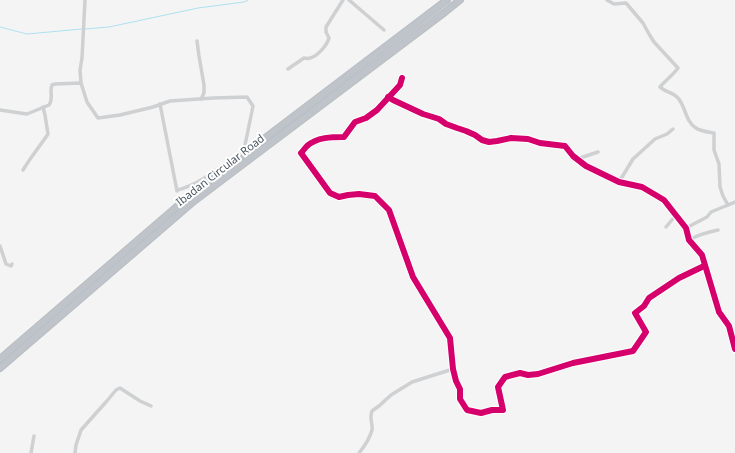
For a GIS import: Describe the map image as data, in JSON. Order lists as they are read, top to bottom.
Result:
{
  "streets": {
    "highway": ["Ibadan Circular Road"]
  }
}
